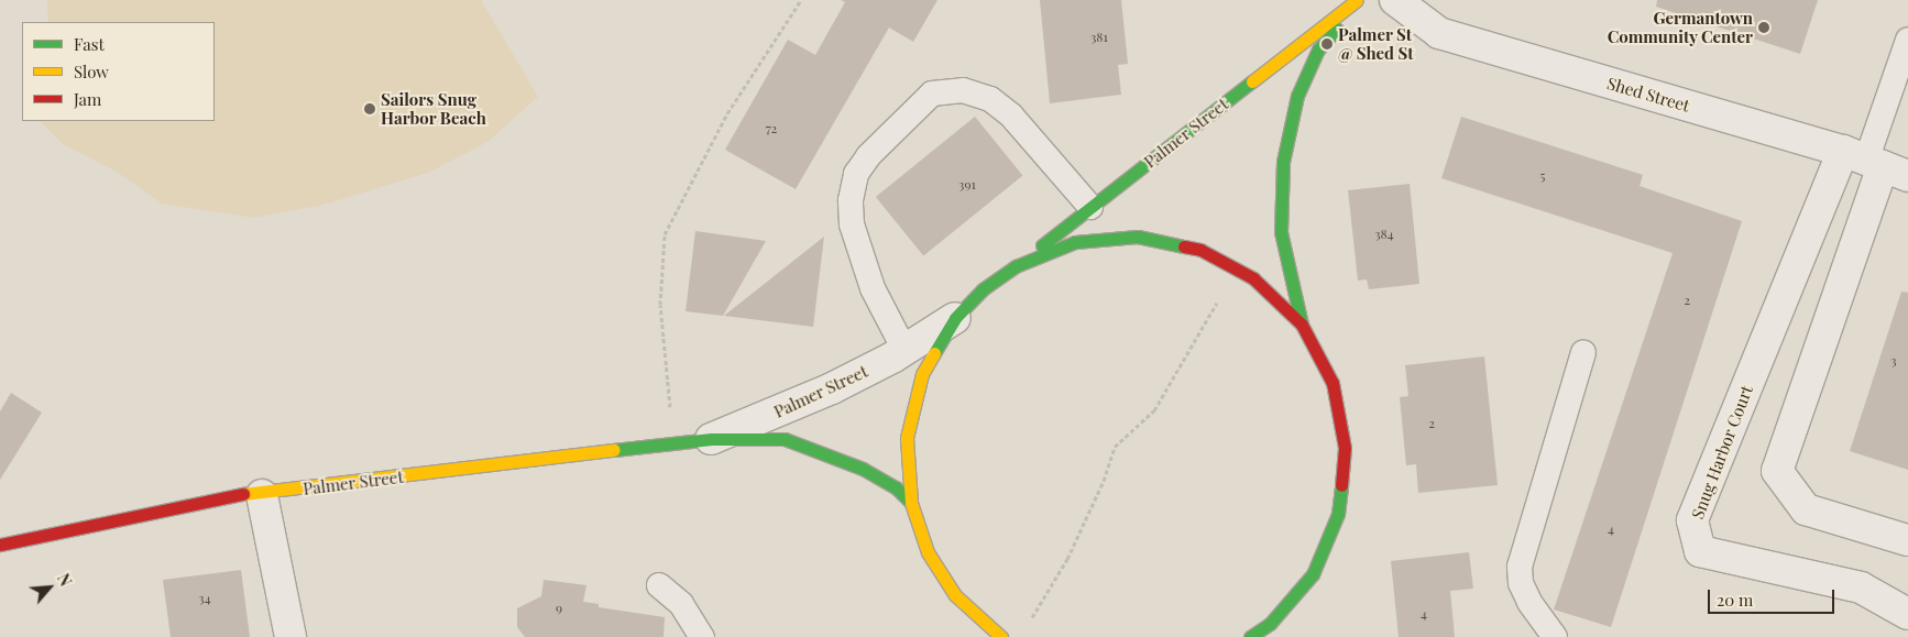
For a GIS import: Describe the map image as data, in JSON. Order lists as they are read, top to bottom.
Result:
{
  "streets": {
    "street": ["Shed Street", "Palmer Street", "Snug Harbor Court"]
  },
  "crossings": [
    ["Shed Street", "Snug Harbor Court"]
  ],
  "places": ["Germantown Community Center", "Palmer St @ Shed St", "Sailors Snug Harbor Beach"],
  "house_numbers": [
    "381",
    "72",
    "5",
    "391",
    "384",
    "2",
    "3",
    "2",
    "4",
    "34",
    "9",
    "4"
  ],
  "legend": ["Fast", "Slow", "Jam"],
  "scale_bar": "20 m",
  "north": "top right"
}
